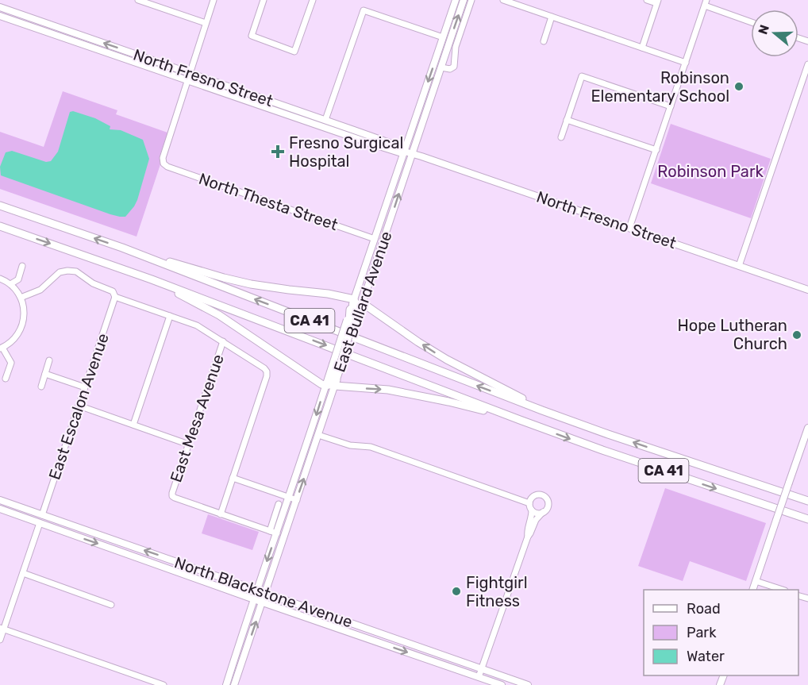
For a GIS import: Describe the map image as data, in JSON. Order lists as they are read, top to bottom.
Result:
{
  "streets": {
    "highway": ["CA 41"],
    "main road": ["North Fresno Street", "East Bullard Avenue", "North Blackstone Avenue"],
    "street": ["North Thesta Street", "East Escalon Avenue", "East Mesa Avenue"]
  },
  "crossings": [
    ["North Fresno Street", "North Thesta Street"],
    ["North Fresno Street", "East Bullard Avenue"],
    ["North Thesta Street", "East Bullard Avenue"],
    ["East Bullard Avenue", "North Blackstone Avenue"],
    ["East Escalon Avenue", "North Blackstone Avenue"]
  ],
  "parks": ["Robinson Park"],
  "places": {
    "other": ["Robinson Elementary School", "Hope Lutheran Church", "Fightgirl Fitness"],
    "health": ["Fresno Surgical Hospital"]
  },
  "legend": ["Road", "Park", "Water"],
  "north": "left"
}
